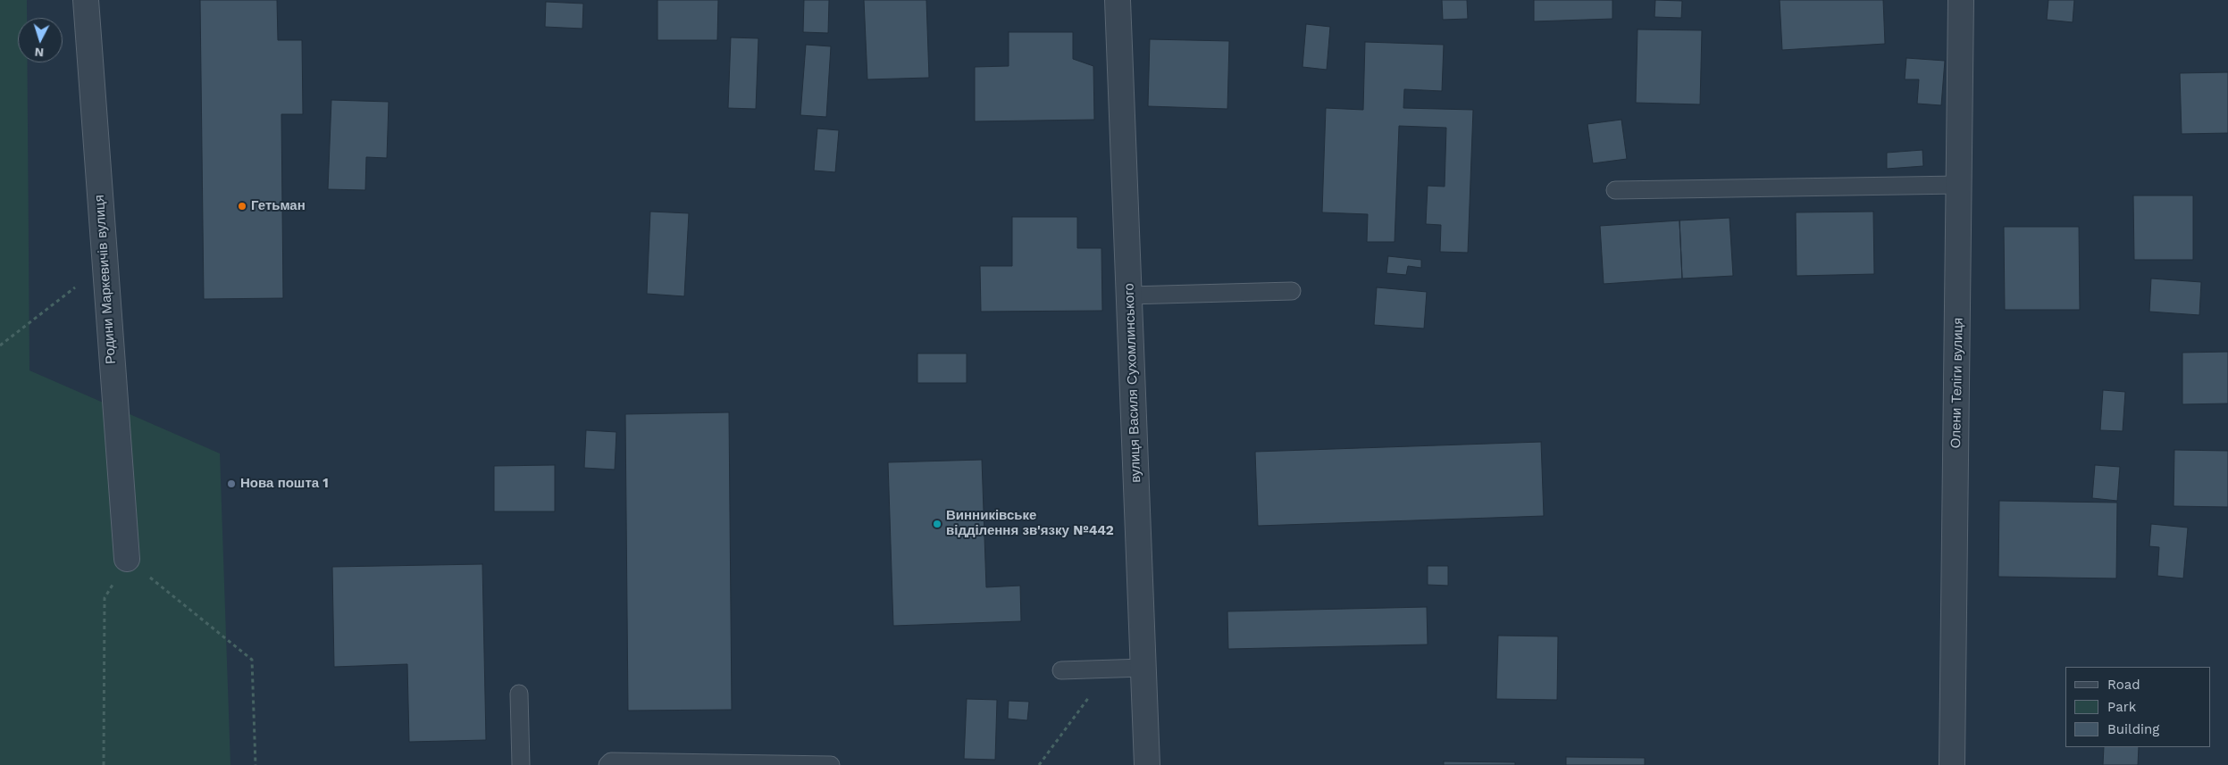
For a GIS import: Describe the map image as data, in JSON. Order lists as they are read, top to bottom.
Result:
{
  "streets": {
    "street": ["Родини Маркевичів вулиця", "вулиця Василя Сухомлинського", "Олени Теліги вулиця"]
  },
  "places": ["Гетьман", "Нова пошта 1", "Винниківське відділення зв'язку №442"],
  "legend": ["Road", "Park", "Building"],
  "north": "bottom"
}
